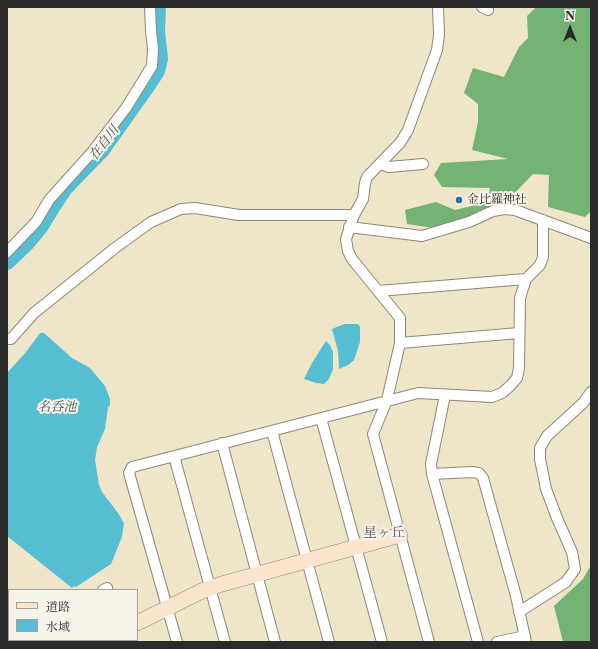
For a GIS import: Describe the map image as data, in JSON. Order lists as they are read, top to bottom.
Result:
{
  "districts": ["星ヶ丘"],
  "water": ["在自川", "名呑池"],
  "places": ["金比羅神社"],
  "legend": ["道路", "水域"],
  "north": "top"
}
